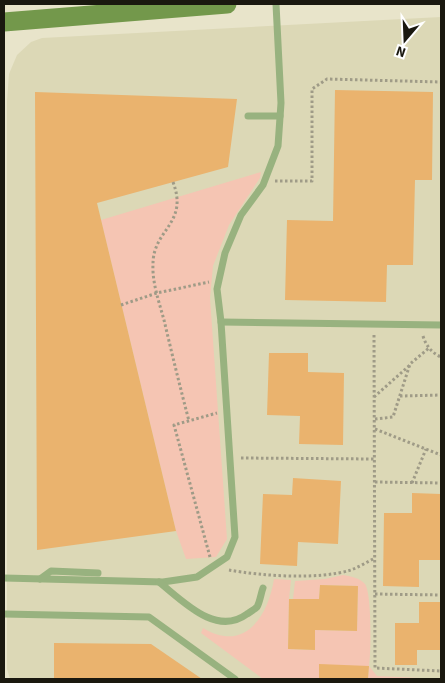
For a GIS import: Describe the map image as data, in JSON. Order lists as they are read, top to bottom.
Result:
{
  "north": "bottom"
}
